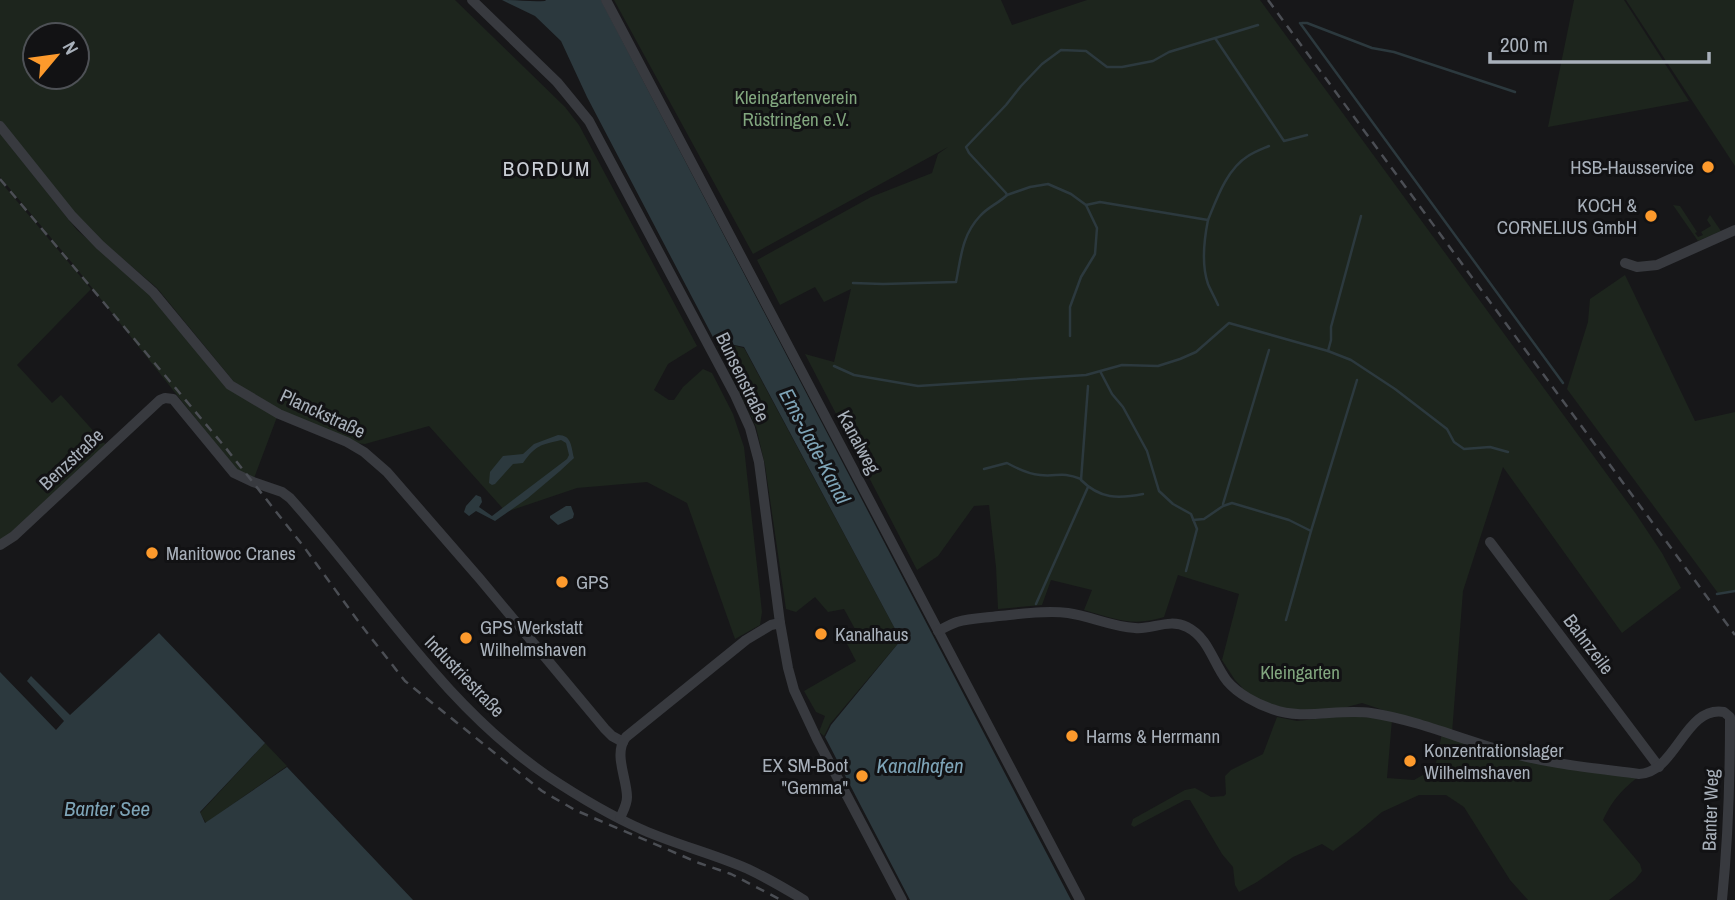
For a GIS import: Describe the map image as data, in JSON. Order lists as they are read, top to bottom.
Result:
{
  "streets": {
    "street": [
      "Bunsenstraße",
      "Planckstraße",
      "Kanalweg",
      "Benzstraße",
      "Bahnzeile",
      "Industriestraße",
      "Banter Weg"
    ]
  },
  "crossings": [
    ["Benzstraße", "Industriestraße"],
    ["Bahnzeile", "Banter Weg"]
  ],
  "districts": ["BORDUM"],
  "water": ["Ems-Jade-Kanal", "Kanalhafen", "Banter See"],
  "parks": ["Kleingartenverein Rüstringen e.V.", "Kleingarten"],
  "places": [
    "HSB-Hausservice",
    "KOCH & CORNELIUS GmbH",
    "Manitowoc Cranes",
    "GPS",
    "Kanalhaus",
    "GPS Werkstatt Wilhelmshaven",
    "Harms & Herrmann",
    "Konzentrationslager Wilhelmshaven",
    "EX SM-Boot \"Gemma\""
  ],
  "scale_bar": "200 m",
  "north": "top right"
}
